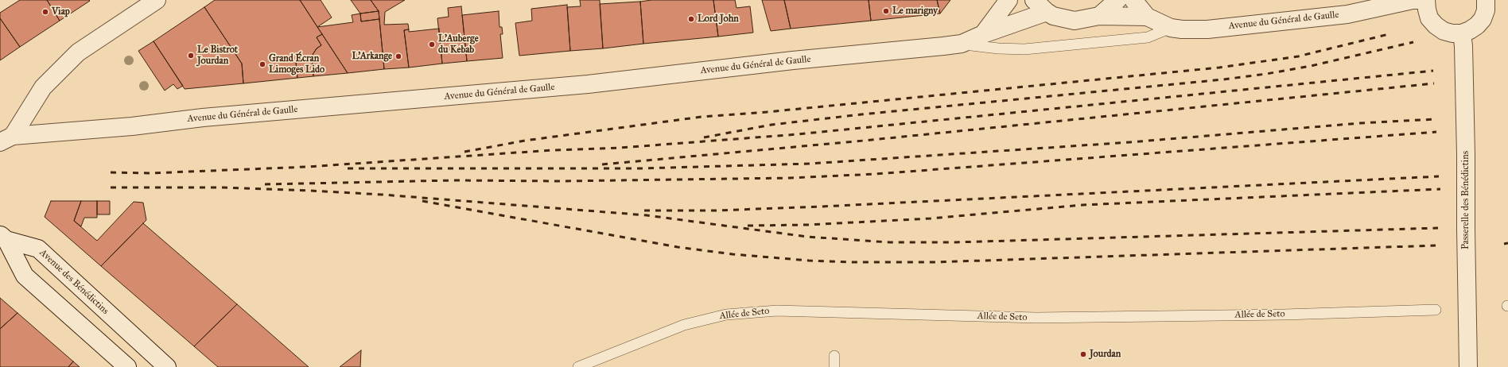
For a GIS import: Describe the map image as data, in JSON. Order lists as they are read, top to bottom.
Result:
{
  "streets": {
    "street": ["Avenue du Général de Gaulle", "Passerelle des Bénédictins", "Avenue des Bénédictins"],
    "lane": ["Allée de Seto"]
  },
  "places": [
    "Le marigny",
    "Viap",
    "Lord John",
    "L'Auberge du Kebab",
    "Le Bistrot Jourdan",
    "L'Arkange",
    "Grand Écran Limoges Lido",
    "Jourdan"
  ]
}
